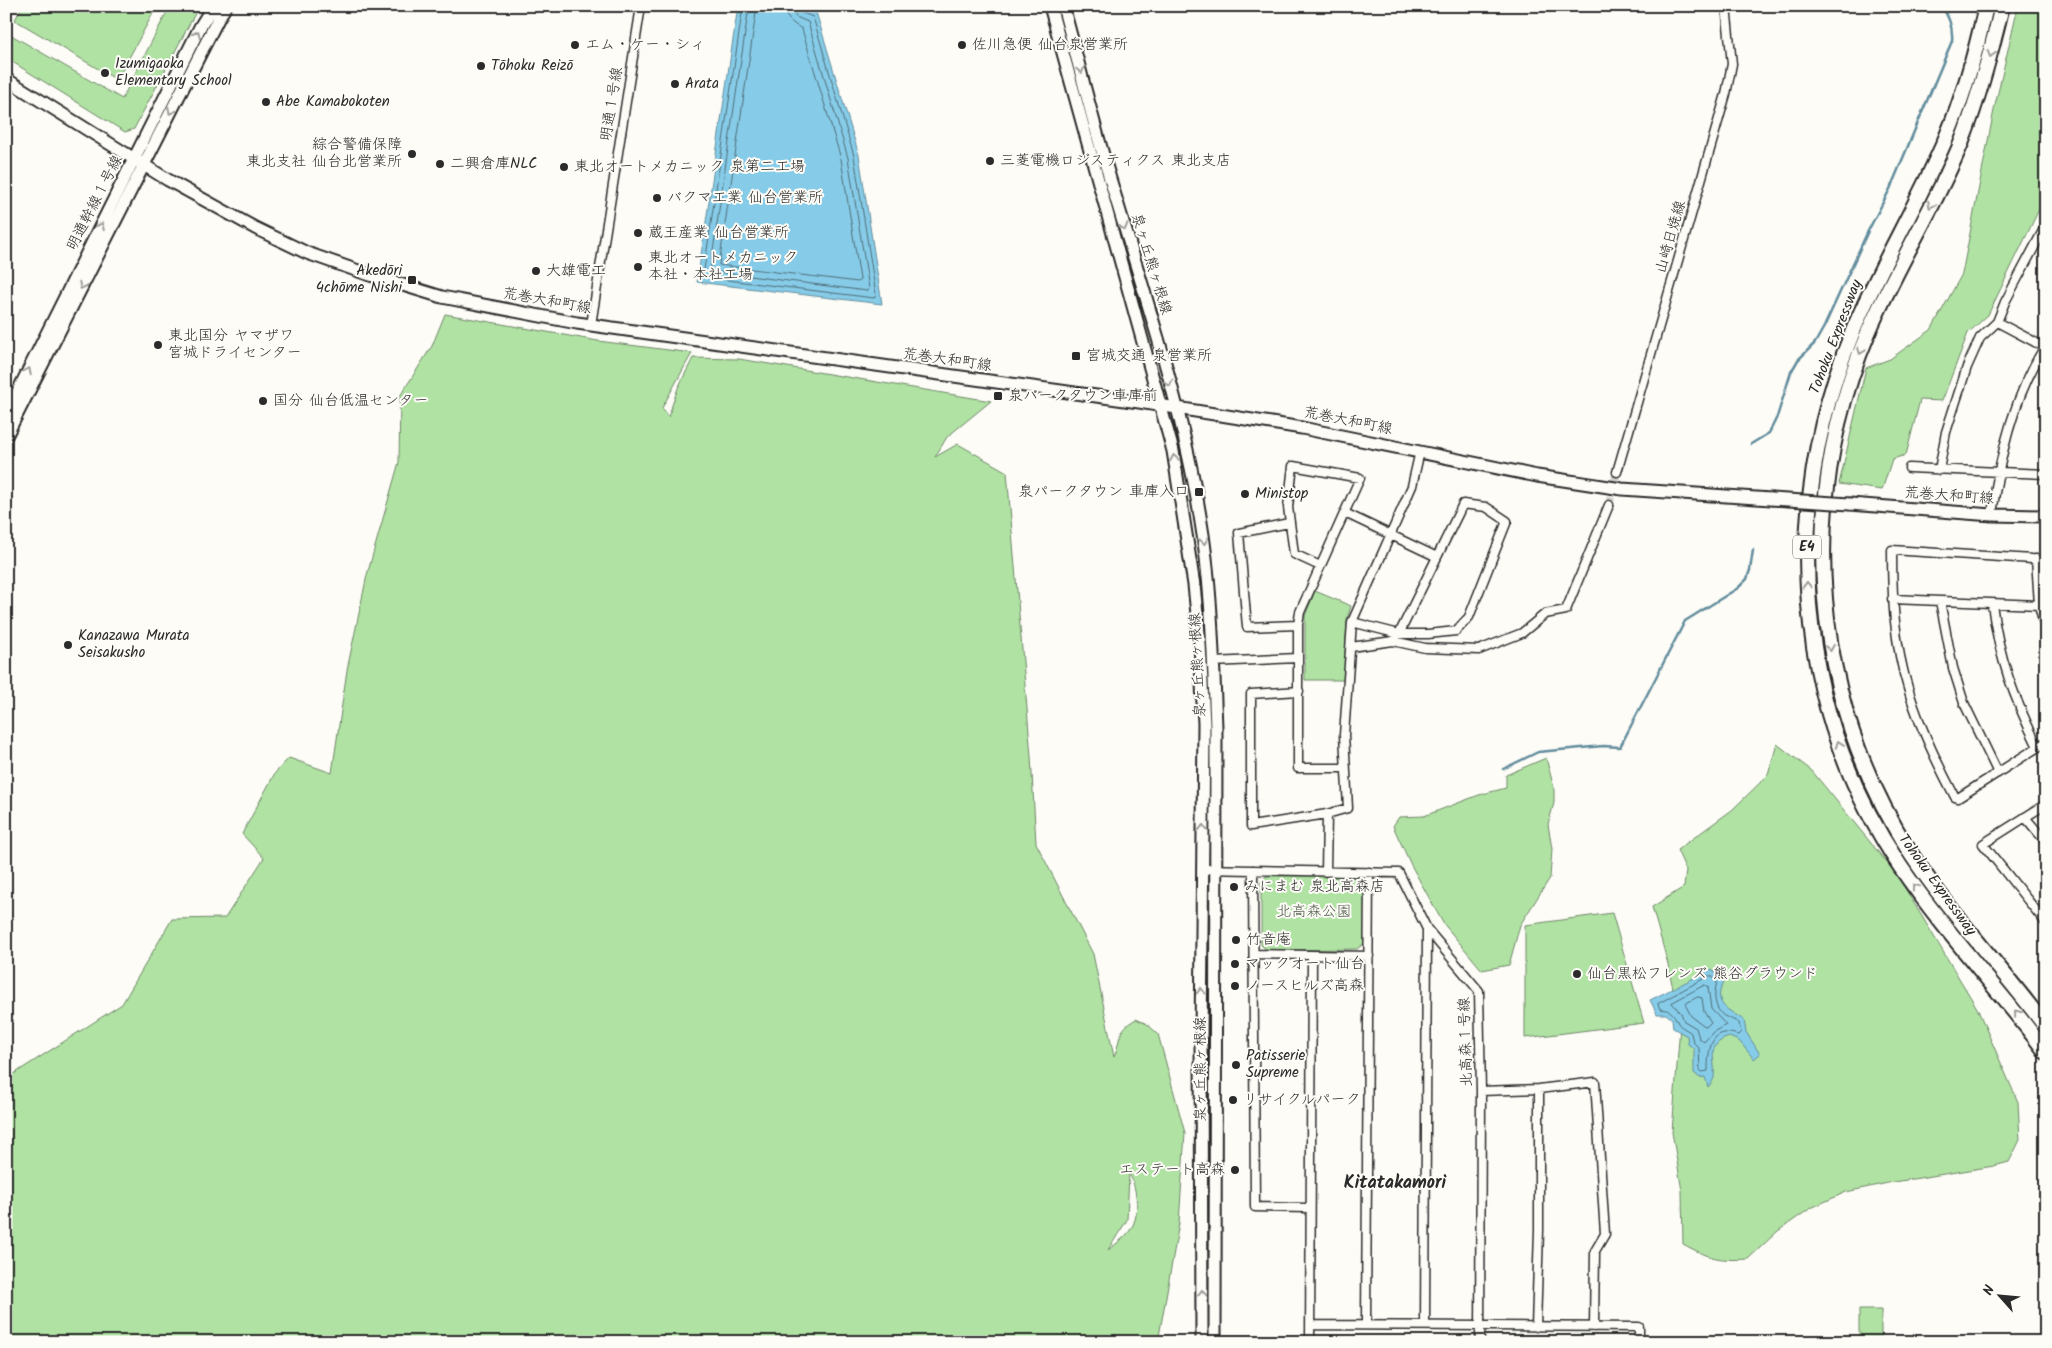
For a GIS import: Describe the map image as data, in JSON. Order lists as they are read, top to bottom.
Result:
{
  "streets": {
    "highway": ["Tohoku Expressway", "E4"],
    "street": [
      "明通１号線",
      "明通幹線１号線",
      "山崎日焼線",
      "泉ヶ丘熊ヶ根線",
      "荒巻大和町線",
      "北高森１号線"
    ]
  },
  "crossings": [
    ["明通１号線", "荒巻大和町線"],
    ["明通幹線１号線", "荒巻大和町線"],
    ["泉ヶ丘熊ヶ根線", "荒巻大和町線"],
    ["泉ヶ丘熊ヶ根線", "北高森１号線"]
  ],
  "districts": ["Kitatakamori"],
  "parks": ["北高森公園"],
  "places": {
    "other": [
      "エム・ケー・シィ",
      "佐川急便 仙台泉営業所",
      "Tōhoku Reizō",
      "Izumigaoka Elementary School",
      "Arata",
      "Abe Kamabokoten",
      "綜合警備保障 東北支社 仙台北営業所",
      "三菱電機ロジスティクス 東北支店",
      "二興倉庫NLC",
      "東北オートメカニック 泉第二工場",
      "バクマ工業 仙台営業所",
      "蔵王産業 仙台営業所",
      "東北オートメカニック 本社・本社工場",
      "大雄電工",
      "東北国分 ヤマザワ 宮城ドライセンター",
      "国分 仙台低温センター",
      "Ministop",
      "Kanazawa Murata Seisakusho",
      "みにまむ 泉北高森店",
      "竹音庵",
      "マックオート仙台",
      "仙台黒松フレンズ 熊谷グラウンド",
      "ノースヒルズ高森",
      "Patisserie Supreme",
      "リサイクルパーク",
      "エステート高森"
    ],
    "transit": [
      "Akedōri 4chōme Nishi",
      "宮城交通 泉営業所",
      "泉パークタウン車庫前",
      "泉パークタウン 車庫入口"
    ]
  },
  "north": "top left"
}
